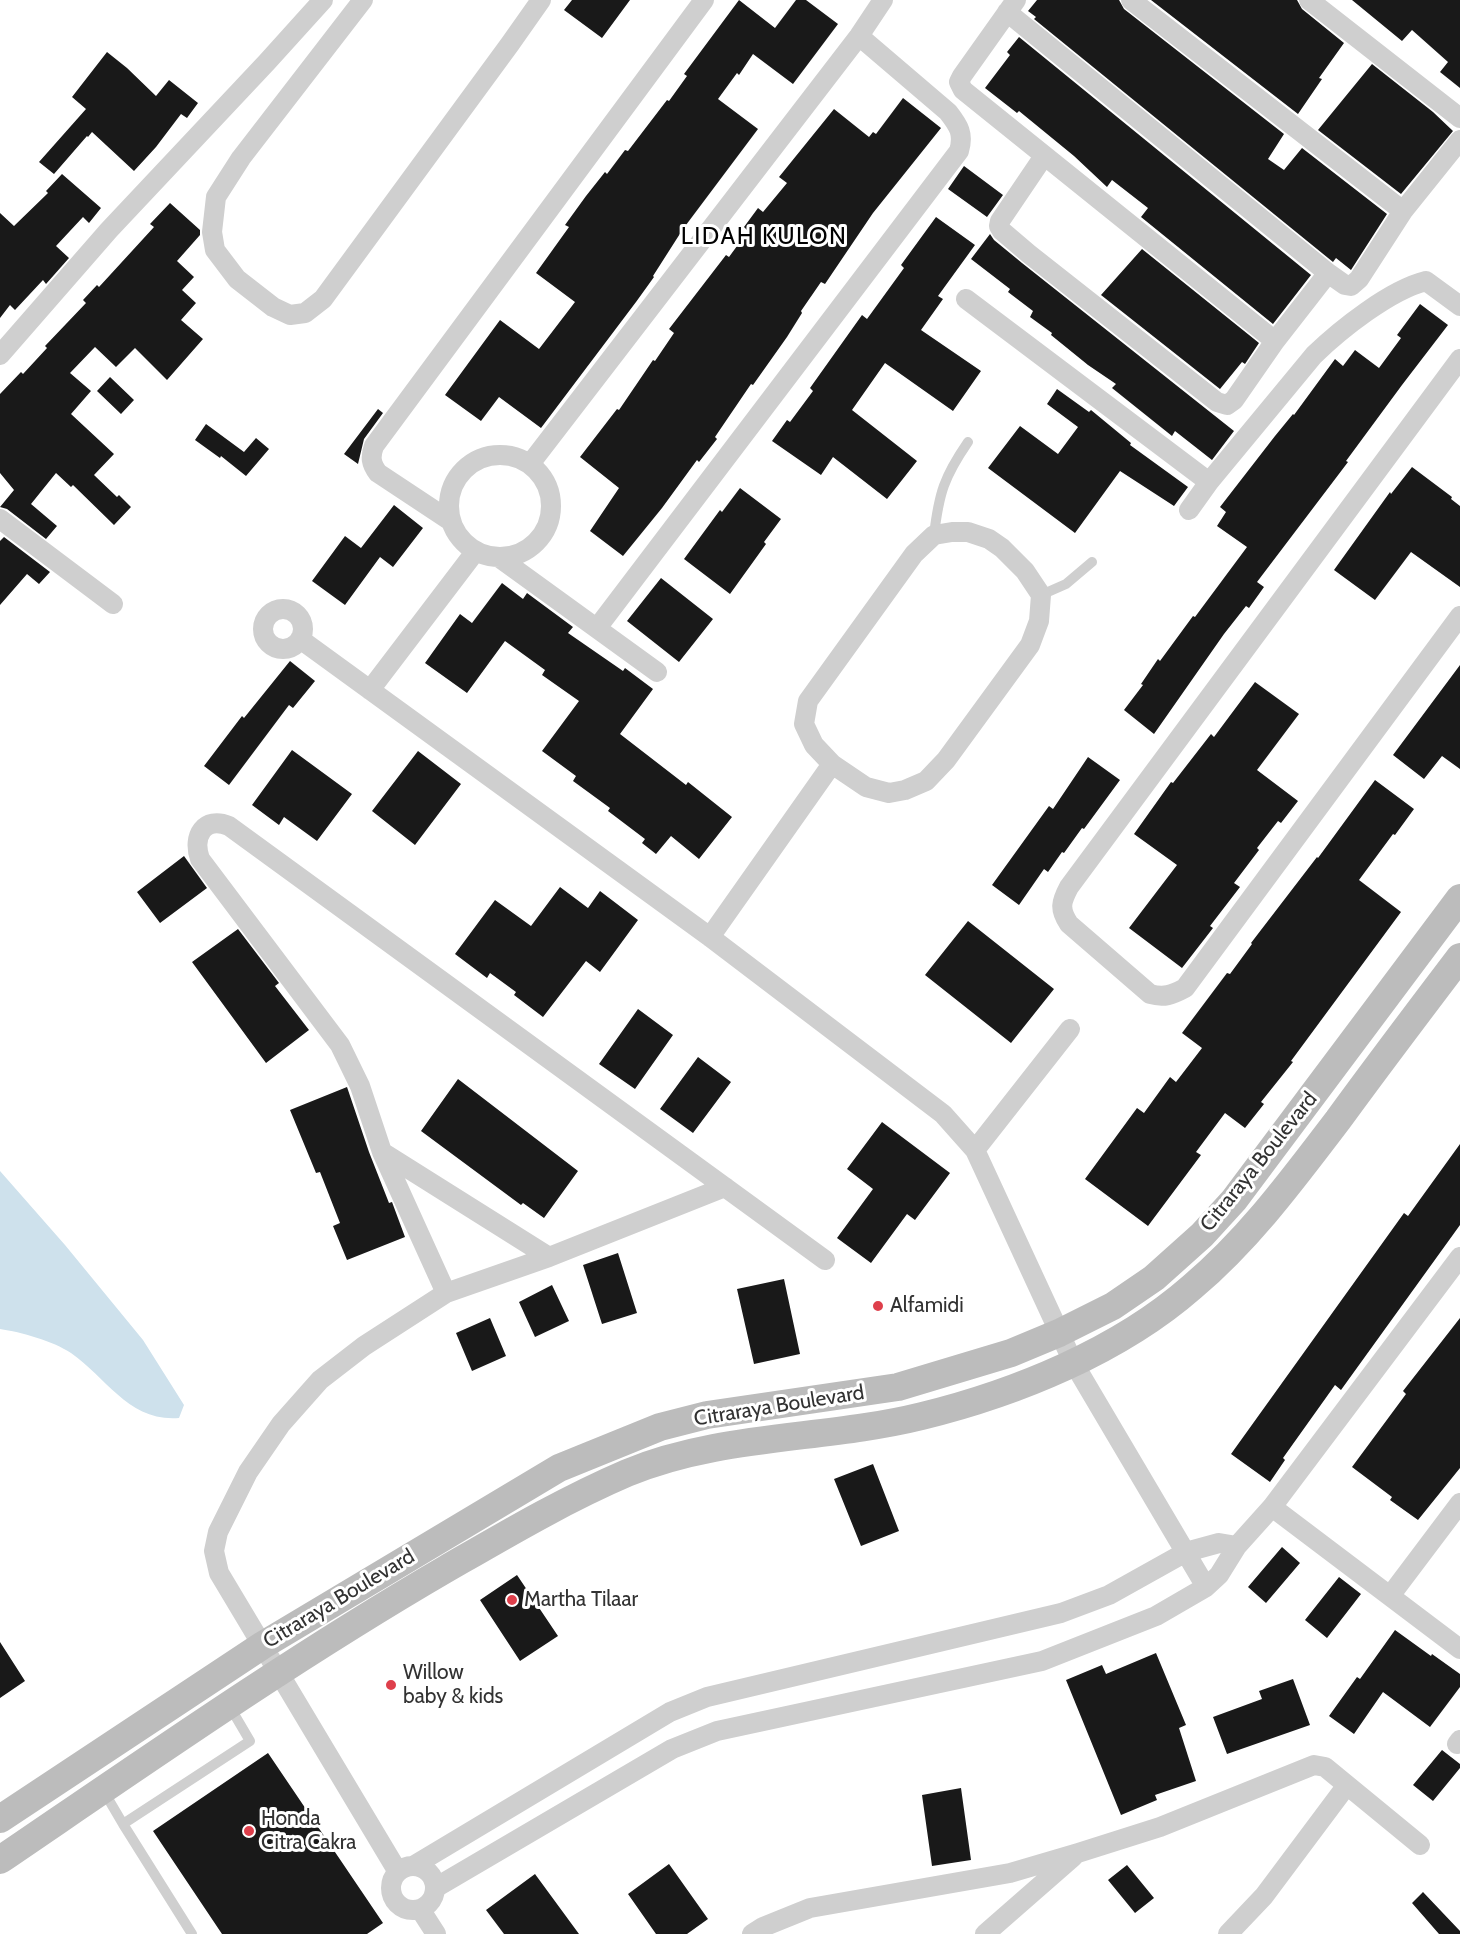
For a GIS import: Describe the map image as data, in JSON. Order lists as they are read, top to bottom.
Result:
{
  "streets": {
    "main road": ["Citraraya Boulevard"]
  },
  "districts": ["LIDAH KULON"],
  "places": [
    "Alfamidi",
    "Martha Tilaar",
    "Willow baby & kids",
    "Honda Citra Cakra"
  ]
}
